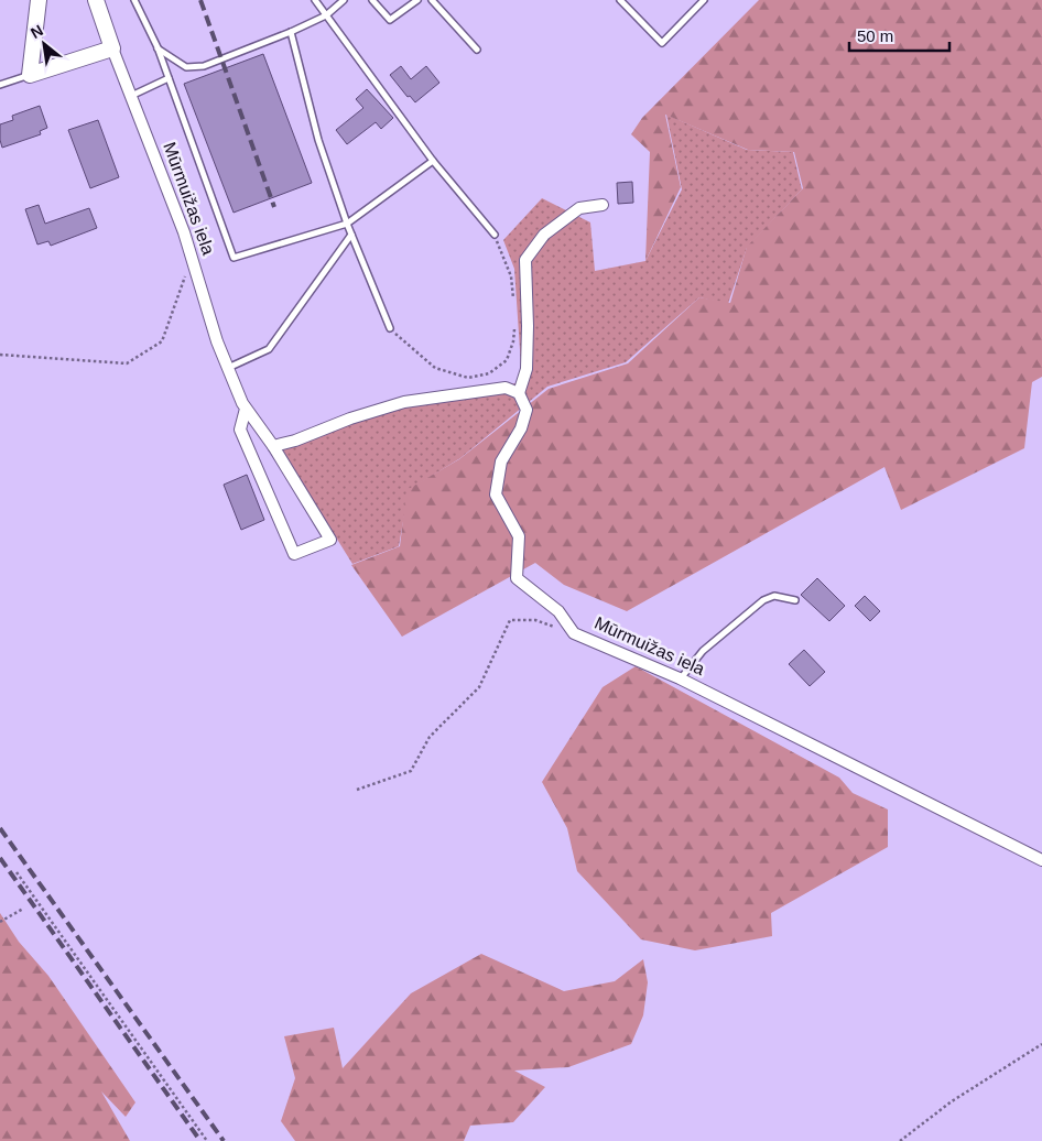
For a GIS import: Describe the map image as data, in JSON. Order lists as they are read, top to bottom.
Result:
{
  "streets": {
    "street": ["Mūrmuižas iela"]
  },
  "scale_bar": "50 m",
  "north": "top left"
}
